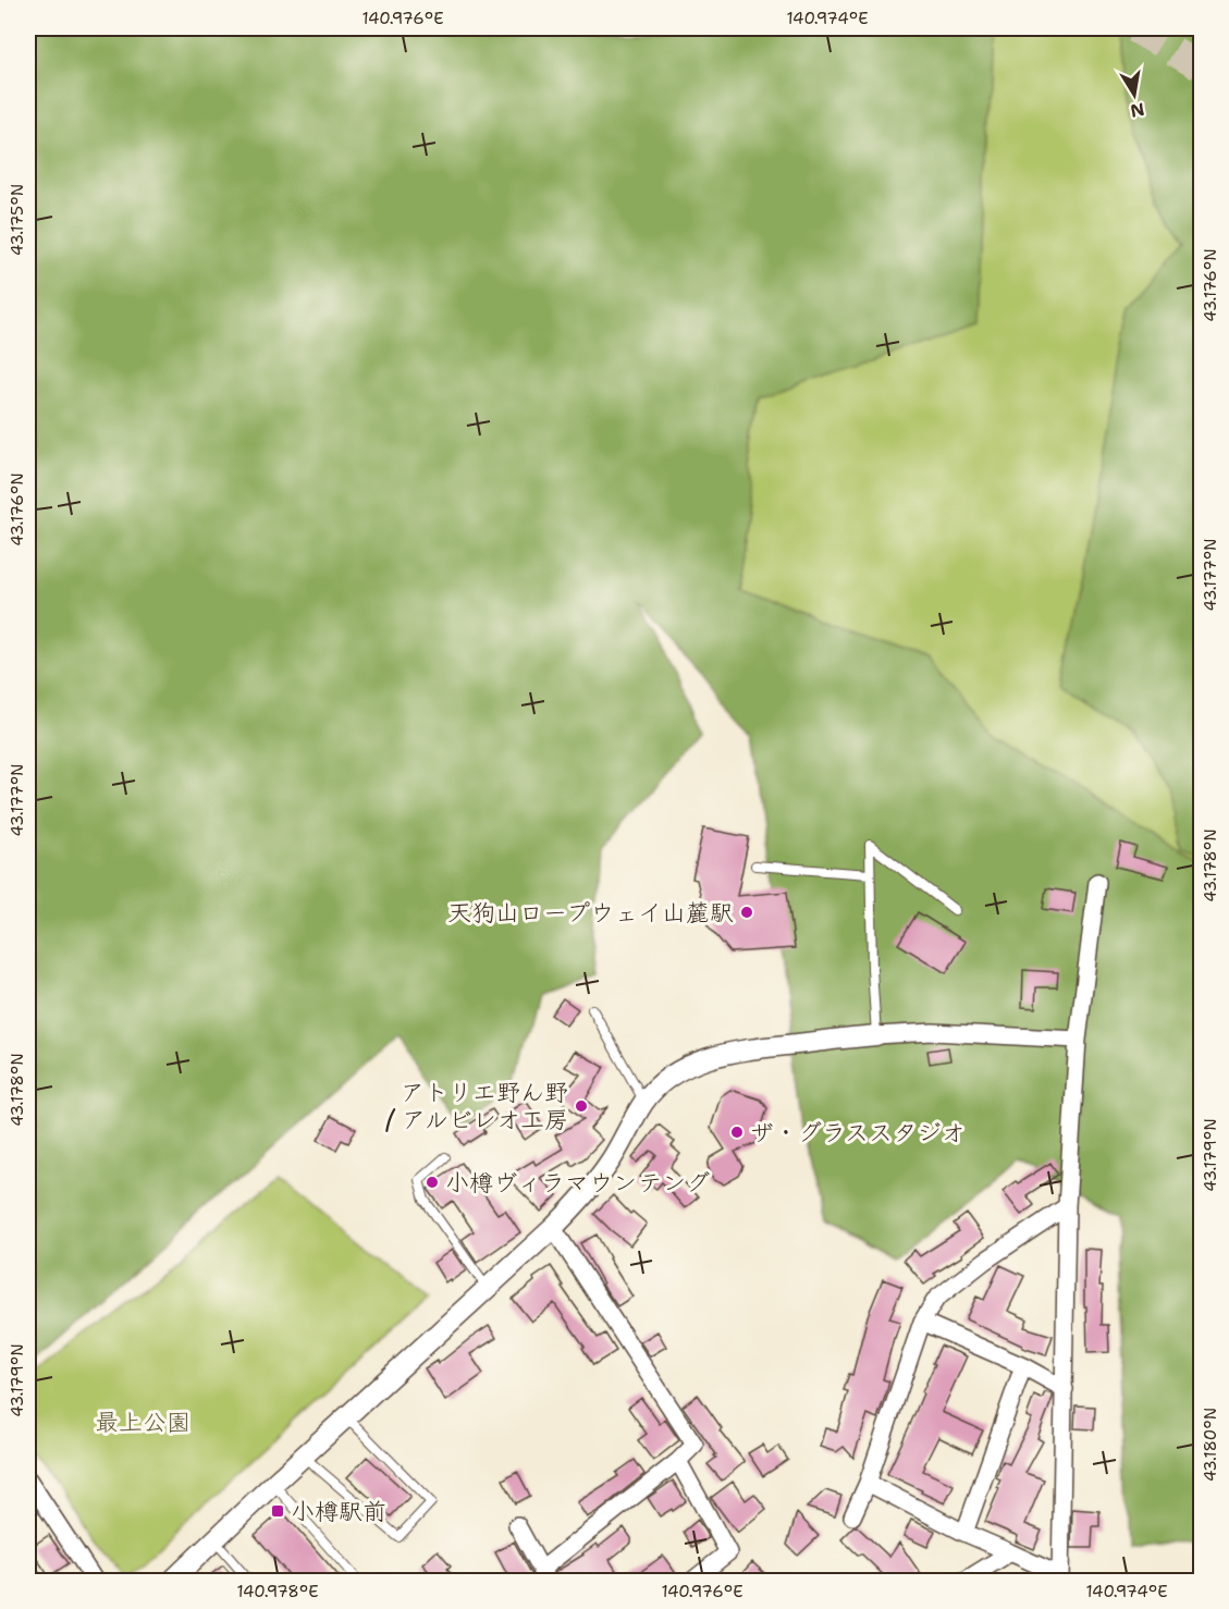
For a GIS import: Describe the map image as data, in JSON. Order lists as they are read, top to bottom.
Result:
{
  "parks": ["最上公園"],
  "places": {
    "other": [
      "天狗山ロープウェイ山麓駅",
      "アトリエ野ん野 / アルビレオ工房",
      "ザ・グラススタジオ",
      "小樽ヴィラマウンテング"
    ],
    "transit": ["小樽駅前"]
  },
  "north": "bottom",
  "coordinates": [
    "140.976°E",
    "140.974°E",
    "43.175°N",
    "43.176°N",
    "43.177°N",
    "43.178°N",
    "43.179°N",
    "43.180°N",
    "140.978°E"
  ]
}
